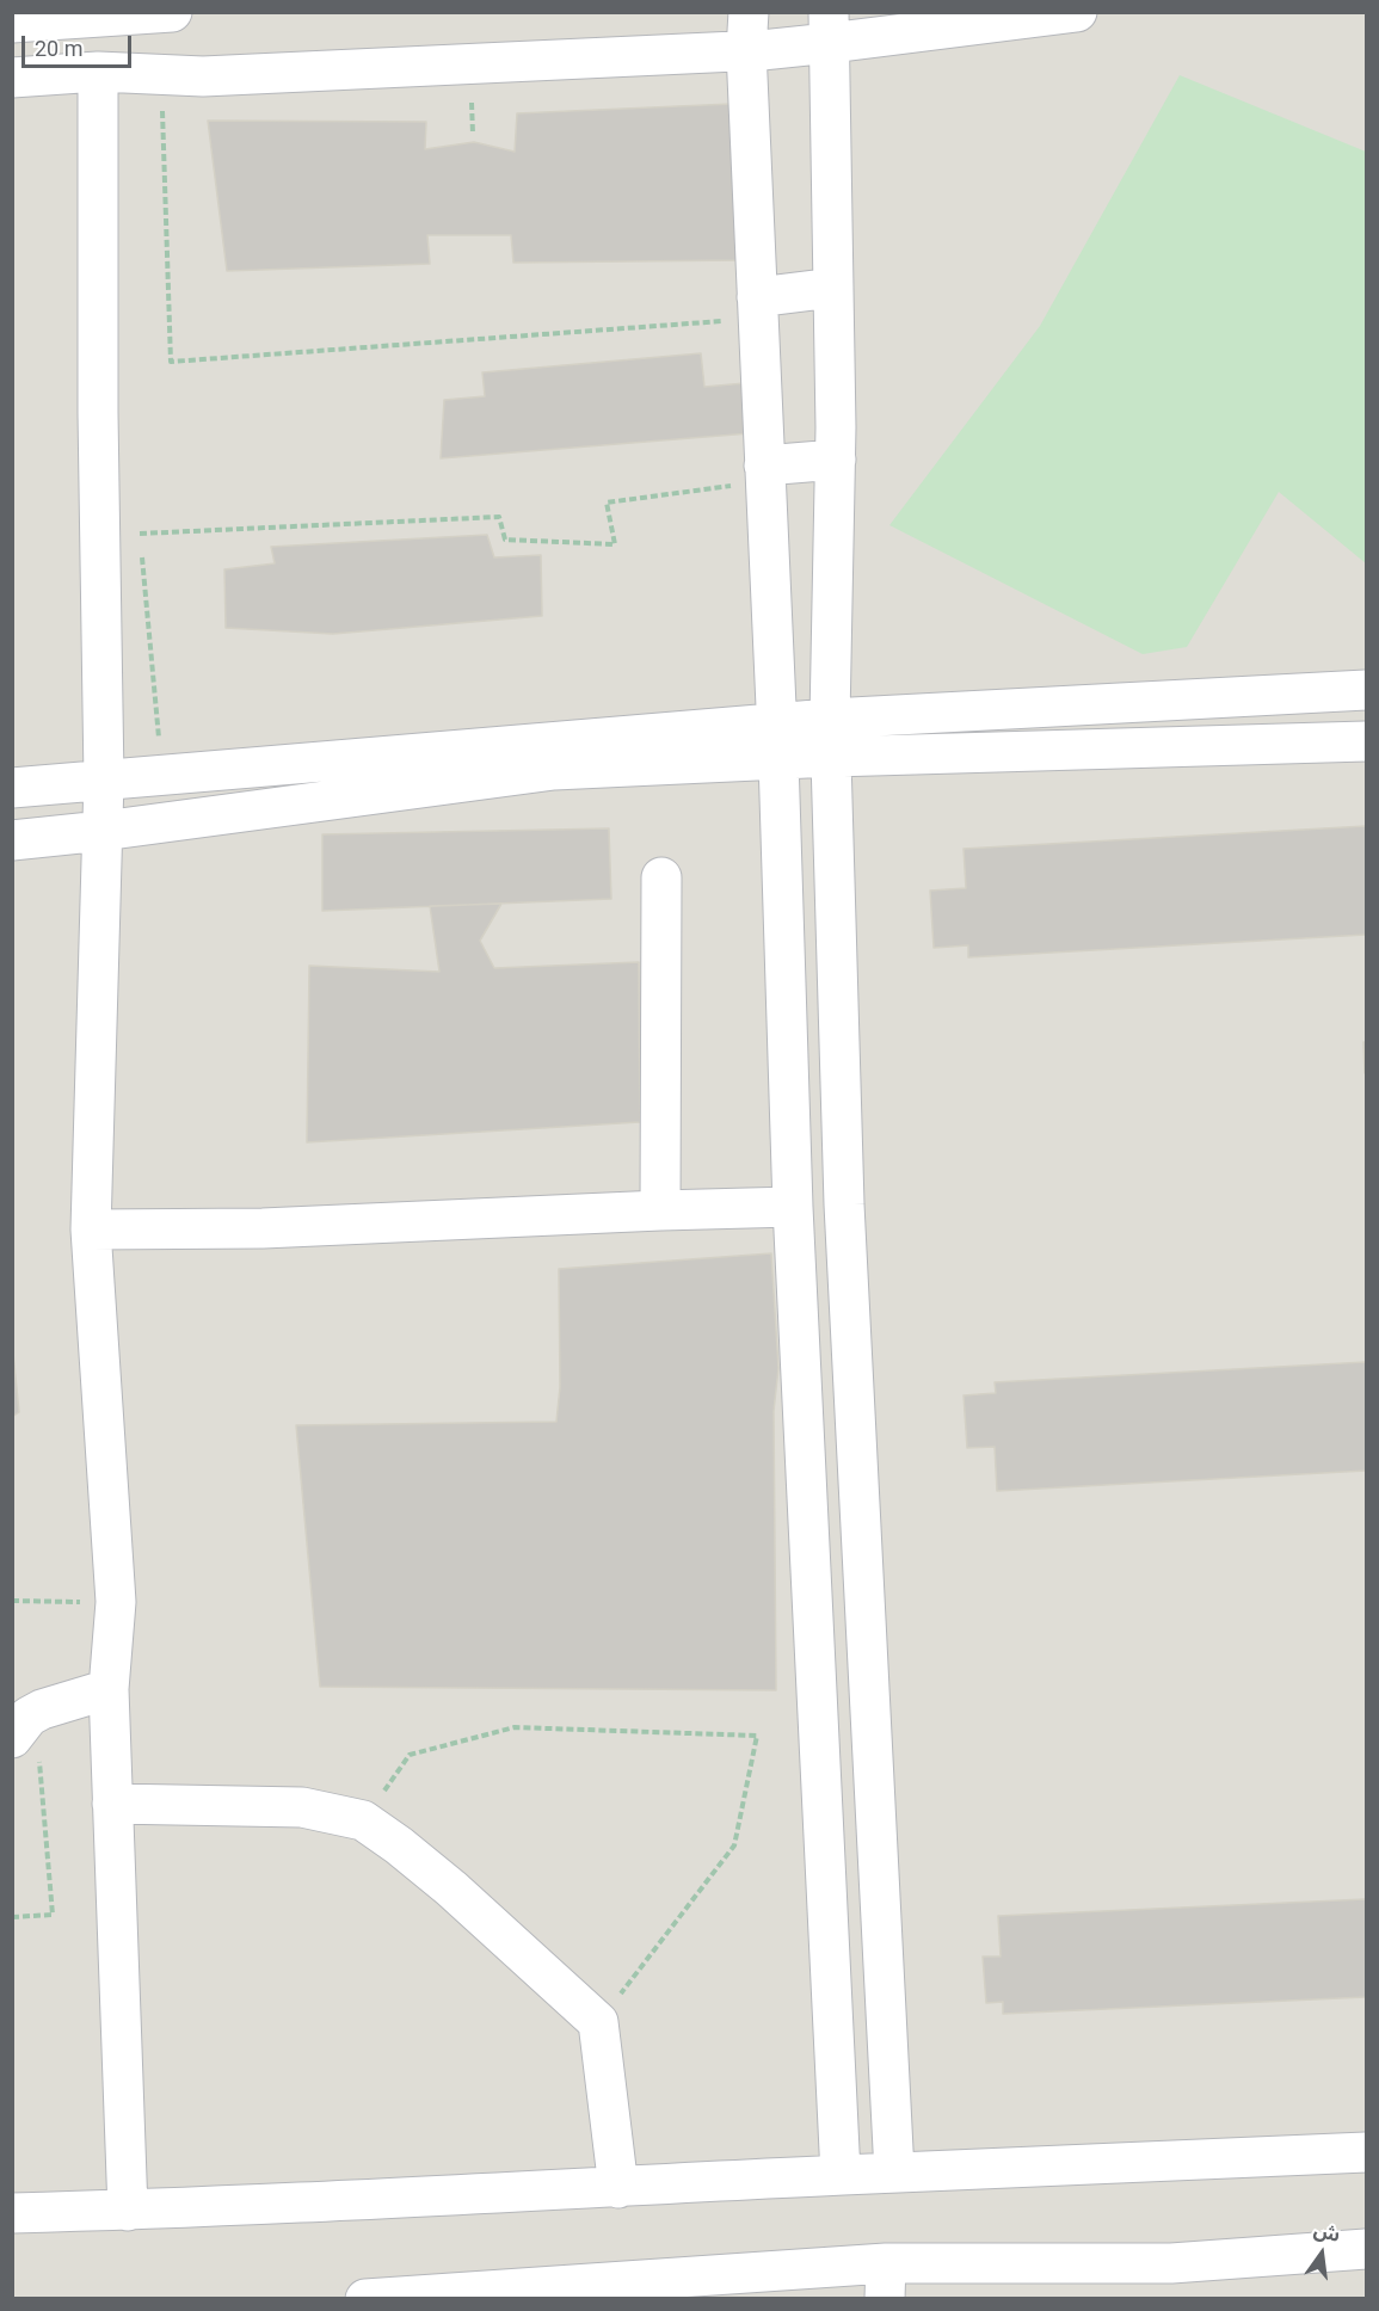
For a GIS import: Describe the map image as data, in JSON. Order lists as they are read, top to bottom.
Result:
{
  "scale_bar": "20 m",
  "north": "top"
}
